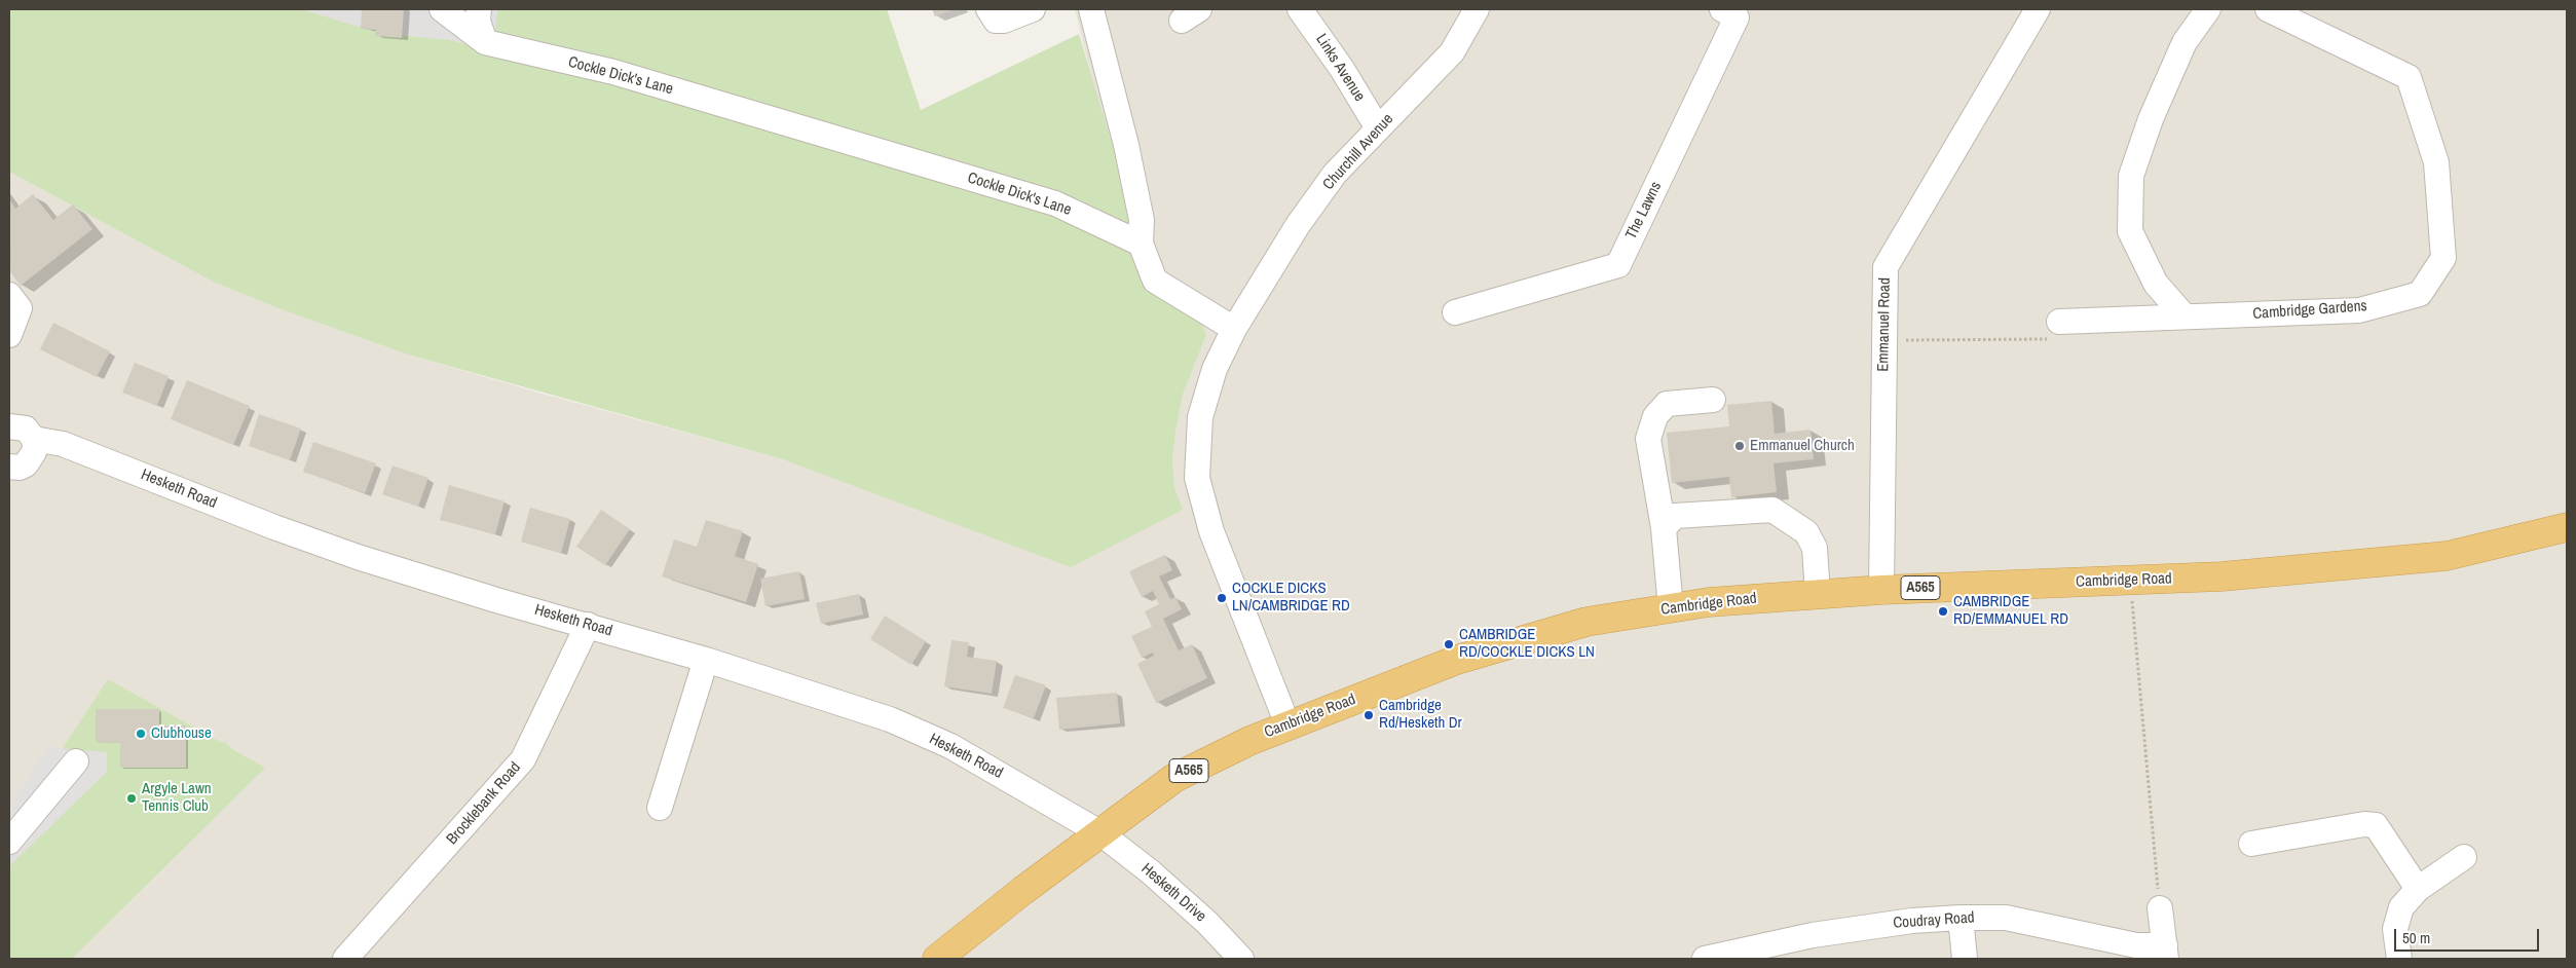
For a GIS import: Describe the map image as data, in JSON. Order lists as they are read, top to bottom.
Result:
{
  "streets": {
    "highway": ["Cambridge Road", "A565"],
    "street": [
      "Links Avenue",
      "Cockle Dick's Lane",
      "Churchill Avenue",
      "The Lawns",
      "Cambridge Gardens",
      "Emmanuel Road",
      "Hesketh Road",
      "Brocklebank Road",
      "Hesketh Drive",
      "Coudray Road"
    ]
  },
  "crossings": [
    ["Links Avenue", "Churchill Avenue"],
    ["Emmanuel Road", "Cambridge Road"],
    ["Hesketh Road", "Cambridge Road"],
    ["Hesketh Road", "Brocklebank Road"],
    ["Hesketh Road", "Hesketh Drive"],
    ["Cambridge Road", "Hesketh Drive"]
  ],
  "places": [
    "Emmanuel Church",
    "COCKLE DICKS LN/CAMBRIDGE RD",
    "CAMBRIDGE RD/EMMANUEL RD",
    "CAMBRIDGE RD/COCKLE DICKS LN",
    "Cambridge Rd/Hesketh Dr",
    "Clubhouse",
    "Argyle Lawn Tennis Club"
  ],
  "scale_bar": "50 m"
}
